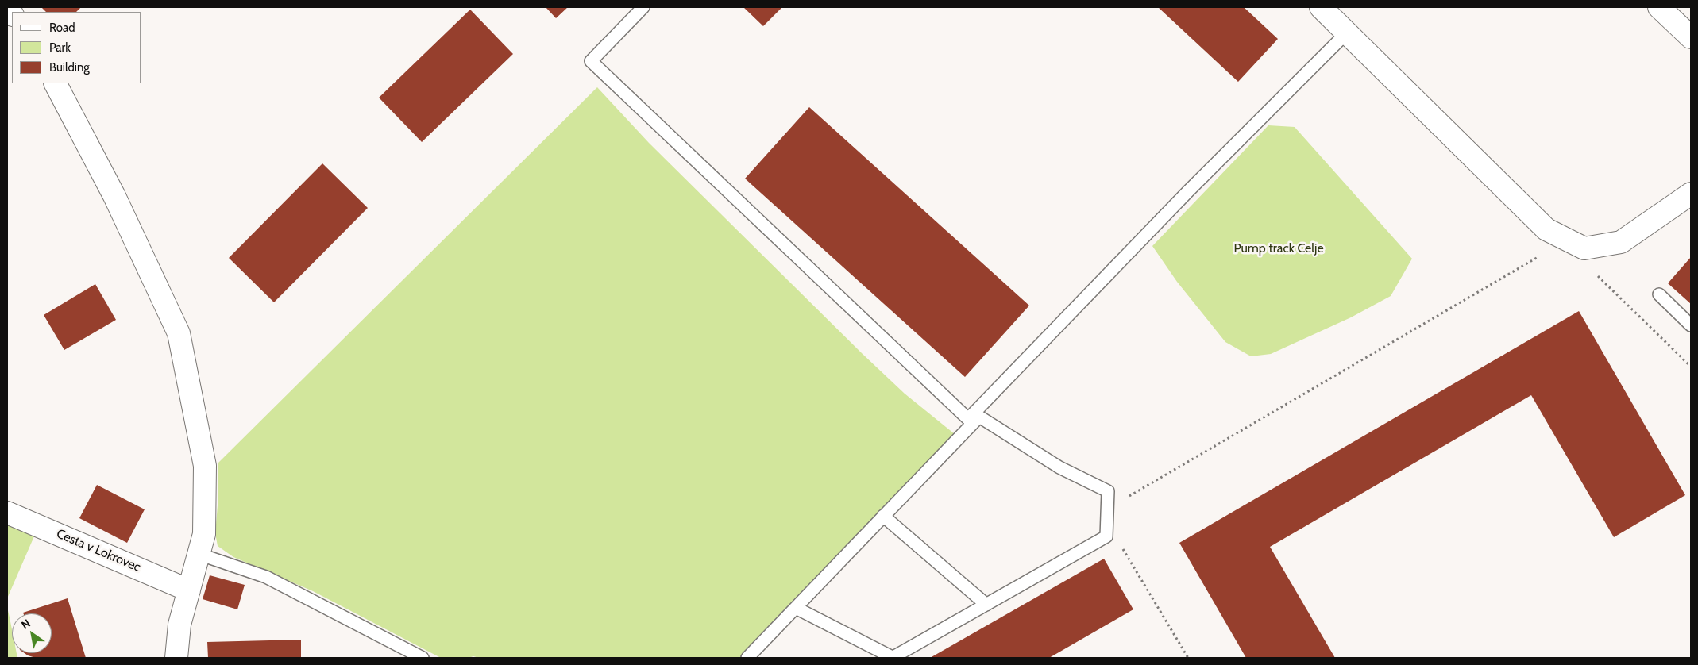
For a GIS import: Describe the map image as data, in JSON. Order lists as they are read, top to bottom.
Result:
{
  "streets": {
    "street": ["Cesta v Lokrovec"]
  },
  "parks": ["Pump track Celje"],
  "legend": ["Road", "Park", "Building"],
  "north": "top left"
}
